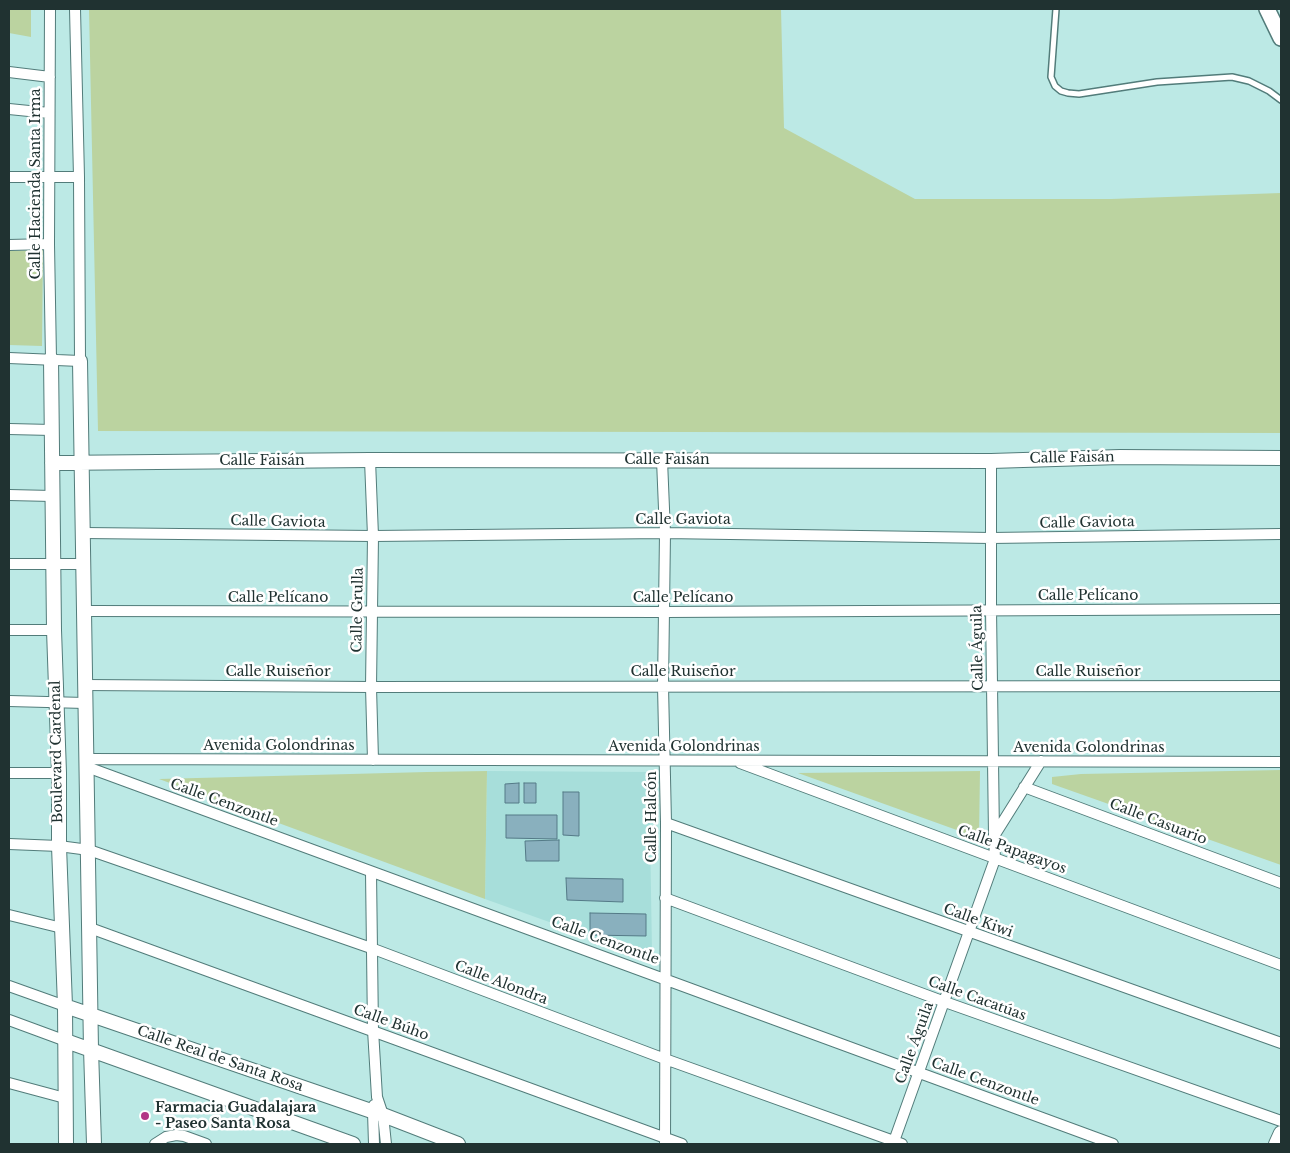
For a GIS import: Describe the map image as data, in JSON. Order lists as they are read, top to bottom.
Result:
{
  "streets": {
    "street": [
      "Calle Hacienda Santa Irma",
      "Calle Faisán",
      "Calle Gaviota",
      "Calle Pelícano",
      "Calle Grulla",
      "Calle Águila",
      "Calle Ruiseñor",
      "Avenida Golondrinas",
      "Boulevard Cardenal",
      "Calle Cenzontle",
      "Calle Halcón",
      "Calle Casuario",
      "Calle Papagayos",
      "Calle Kiwi",
      "Calle Alondra",
      "Calle Cacatúas",
      "Calle Búho",
      "Calle Real de Santa Rosa"
    ]
  },
  "crossings": [
    ["Calle Hacienda Santa Irma", "Boulevard Cardenal"],
    ["Calle Faisán", "Calle Grulla"],
    ["Calle Faisán", "Calle Águila"],
    ["Calle Faisán", "Boulevard Cardenal"],
    ["Calle Faisán", "Calle Halcón"],
    ["Calle Gaviota", "Calle Grulla"],
    ["Calle Gaviota", "Calle Águila"],
    ["Calle Gaviota", "Calle Halcón"],
    ["Calle Pelícano", "Calle Grulla"],
    ["Calle Pelícano", "Calle Águila"],
    ["Calle Pelícano", "Calle Halcón"],
    ["Calle Grulla", "Calle Ruiseñor"],
    ["Calle Grulla", "Avenida Golondrinas"],
    ["Calle Águila", "Calle Ruiseñor"],
    ["Calle Águila", "Avenida Golondrinas"],
    ["Calle Águila", "Calle Cenzontle"],
    ["Calle Águila", "Calle Papagayos"],
    ["Calle Águila", "Calle Kiwi"],
    ["Calle Águila", "Calle Alondra"],
    ["Calle Águila", "Calle Cacatúas"],
    ["Calle Ruiseñor", "Calle Halcón"],
    ["Avenida Golondrinas", "Calle Cenzontle"],
    ["Avenida Golondrinas", "Calle Halcón"],
    ["Avenida Golondrinas", "Calle Papagayos"],
    ["Boulevard Cardenal", "Calle Alondra"],
    ["Boulevard Cardenal", "Calle Real de Santa Rosa"],
    ["Calle Cenzontle", "Calle Halcón"],
    ["Calle Halcón", "Calle Kiwi"],
    ["Calle Halcón", "Calle Alondra"],
    ["Calle Halcón", "Calle Cacatúas"],
    ["Calle Halcón", "Calle Búho"]
  ],
  "places": ["Farmacia Guadalajara - Paseo Santa Rosa"]
}
